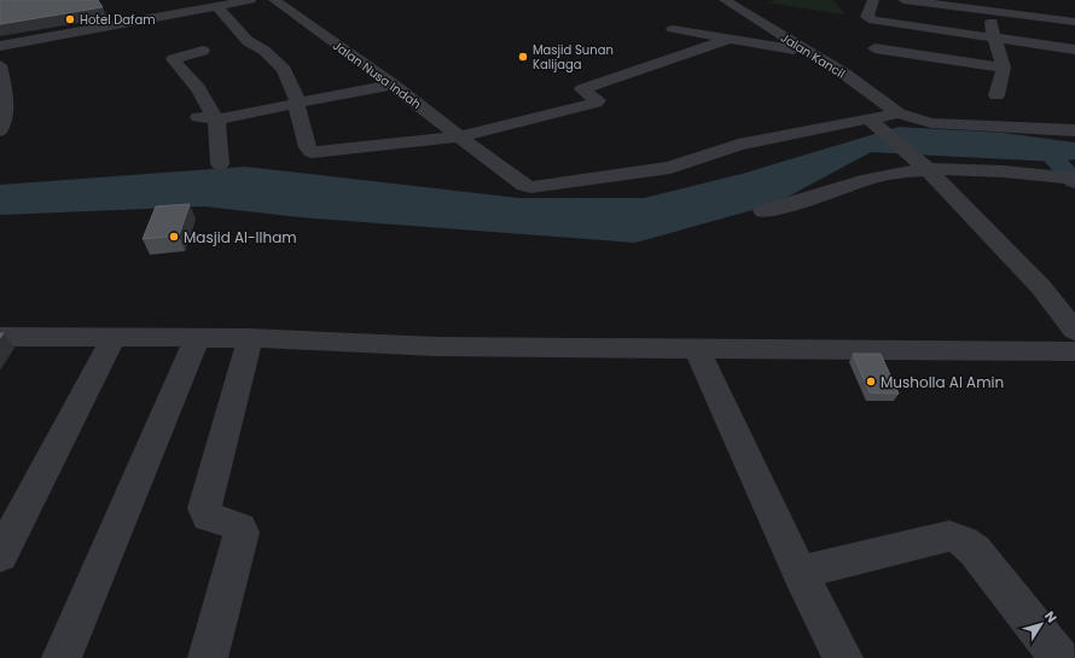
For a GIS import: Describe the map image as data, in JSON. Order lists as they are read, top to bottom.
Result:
{
  "streets": {
    "street": ["Jalan Kancil", "Jalan Nusa Indah"]
  },
  "crossings": [
    ["Jalan Kancil", "Jalan Nusa Indah"]
  ],
  "places": [
    "Hotel Dafam",
    "Masjid Sunan Kalijaga",
    "Masjid Al-Ilham",
    "Musholla Al Amin"
  ],
  "north": "top right"
}
